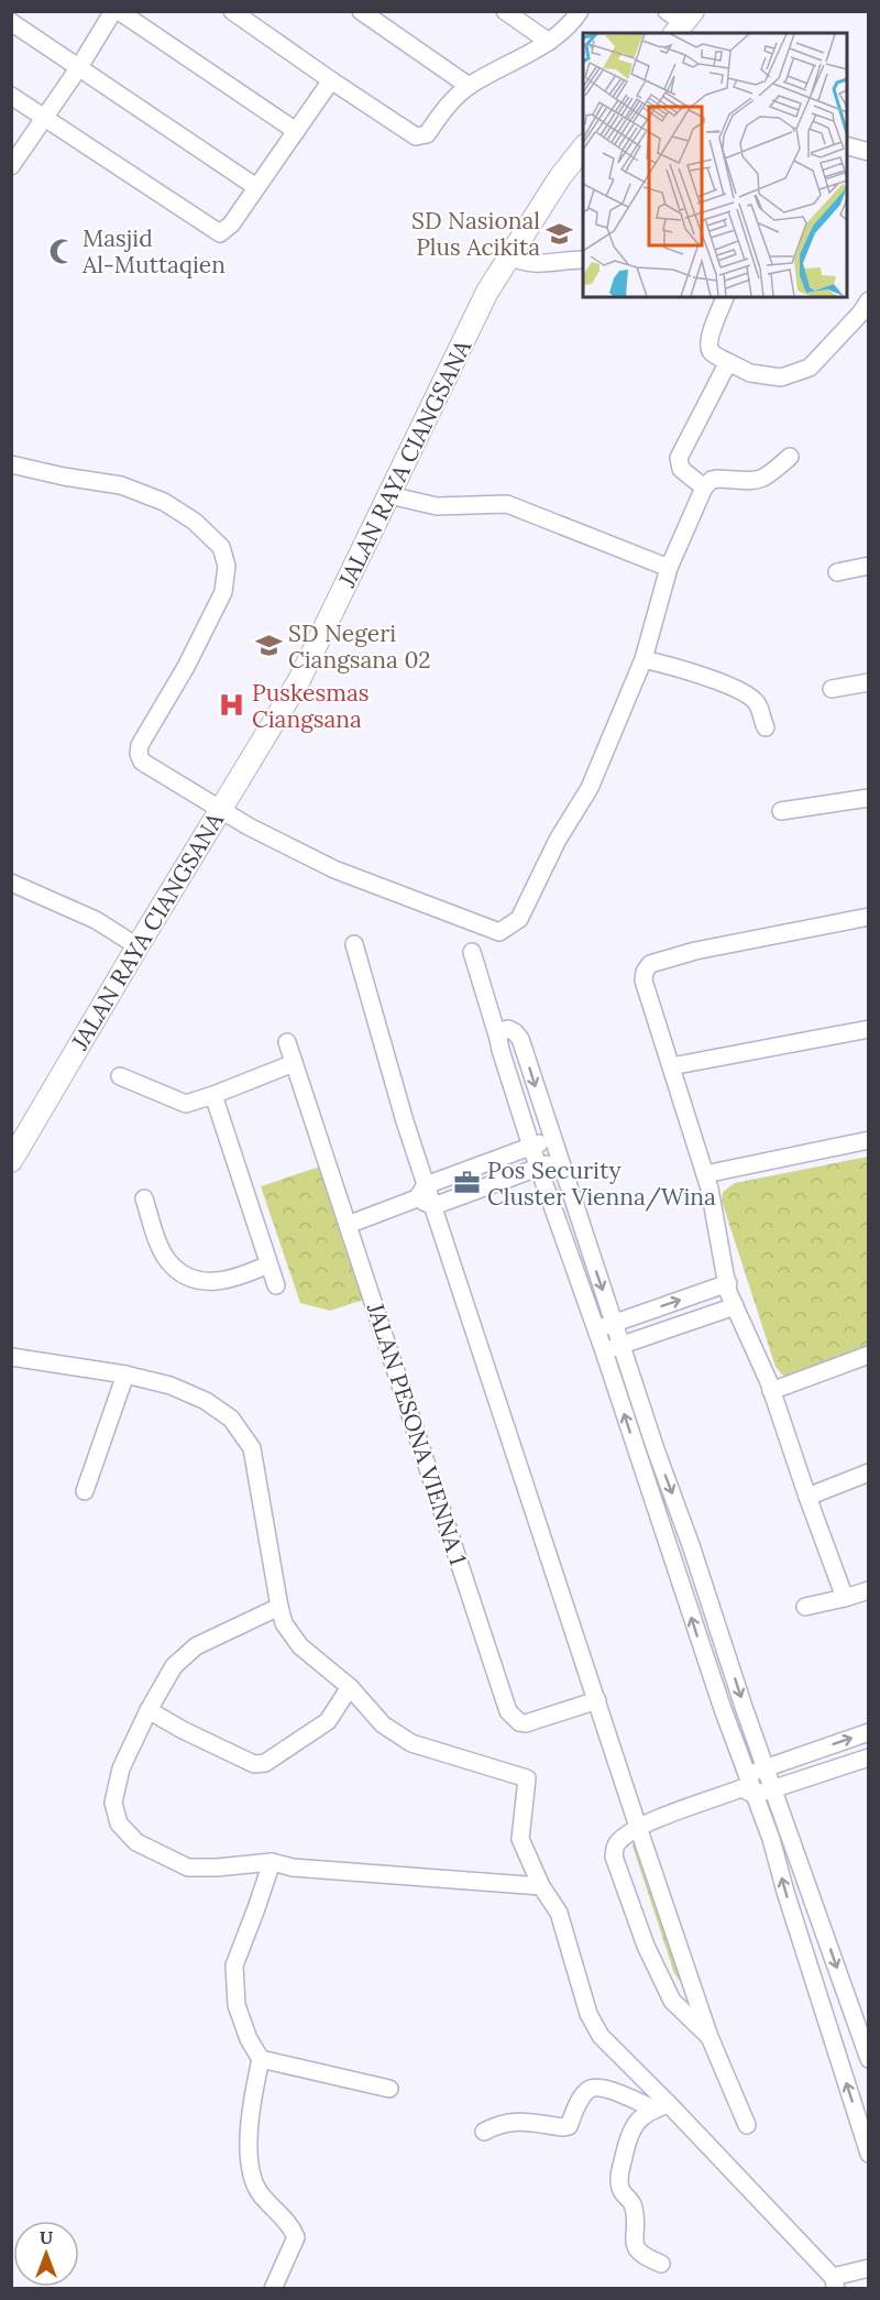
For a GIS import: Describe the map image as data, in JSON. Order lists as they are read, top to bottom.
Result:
{
  "streets": {
    "main road": ["JALAN RAYA CIANGSANA"],
    "street": ["JALAN PESONA VIENNA 1"]
  },
  "places": {
    "school or university": ["SD Nasional Plus Acikita", "SD Negeri Ciangsana 02"],
    "mosque": ["Masjid Al-Muttaqien"],
    "hospital": ["Puskesmas Ciangsana"],
    "office": ["Pos Security Cluster Vienna/Wina"]
  },
  "north": "top"
}
